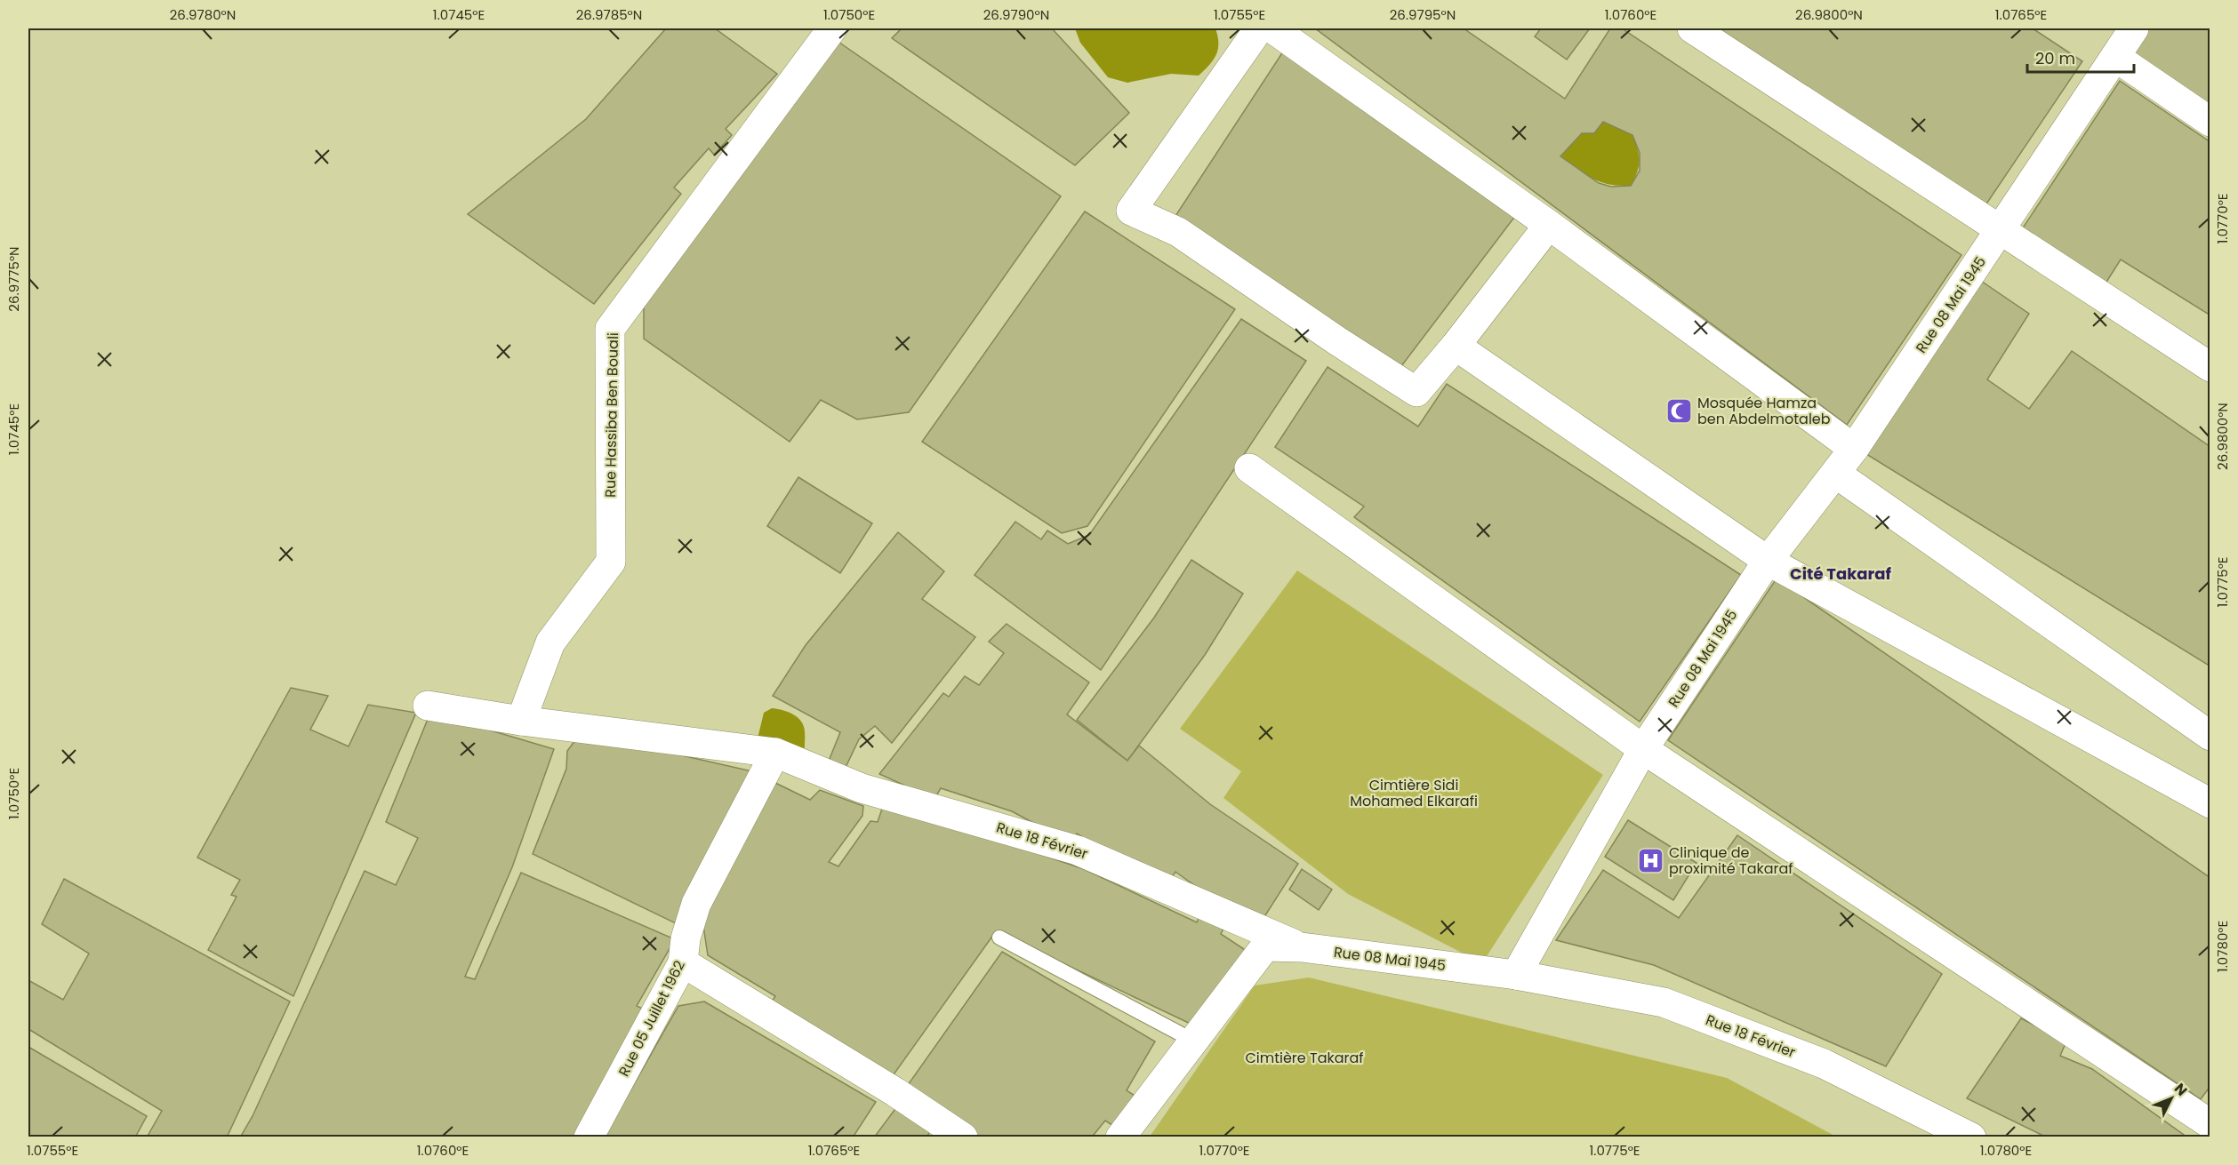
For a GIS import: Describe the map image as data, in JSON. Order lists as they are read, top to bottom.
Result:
{
  "streets": {
    "street": [
      "Rue 08 Mai 1945",
      "Rue Hassiba Ben Bouali",
      "Rue 18 Février",
      "Rue 05 Juillet 1962"
    ]
  },
  "crossings": [
    ["Rue 08 Mai 1945", "Rue 18 Février"],
    ["Rue Hassiba Ben Bouali", "Rue 18 Février"],
    ["Rue 18 Février", "Rue 05 Juillet 1962"]
  ],
  "districts": ["Cité Takaraf"],
  "parks": ["Cimtière Sidi Mohamed Elkarafi", "Cimtière Takaraf"],
  "places": {
    "mosque": ["Mosquée Hamza ben Abdelmotaleb"],
    "hospital": ["Clinique de proximité Takaraf"]
  },
  "scale_bar": "20 m",
  "north": "top right",
  "coordinates": [
    "26.9780°N",
    "1.0745°E",
    "26.9785°N",
    "1.0750°E",
    "26.9790°N",
    "1.0755°E",
    "26.9795°N",
    "1.0760°E",
    "26.9800°N",
    "1.0765°E",
    "1.0770°E",
    "26.9775°N",
    "1.0775°E",
    "1.0780°E"
  ]
}
